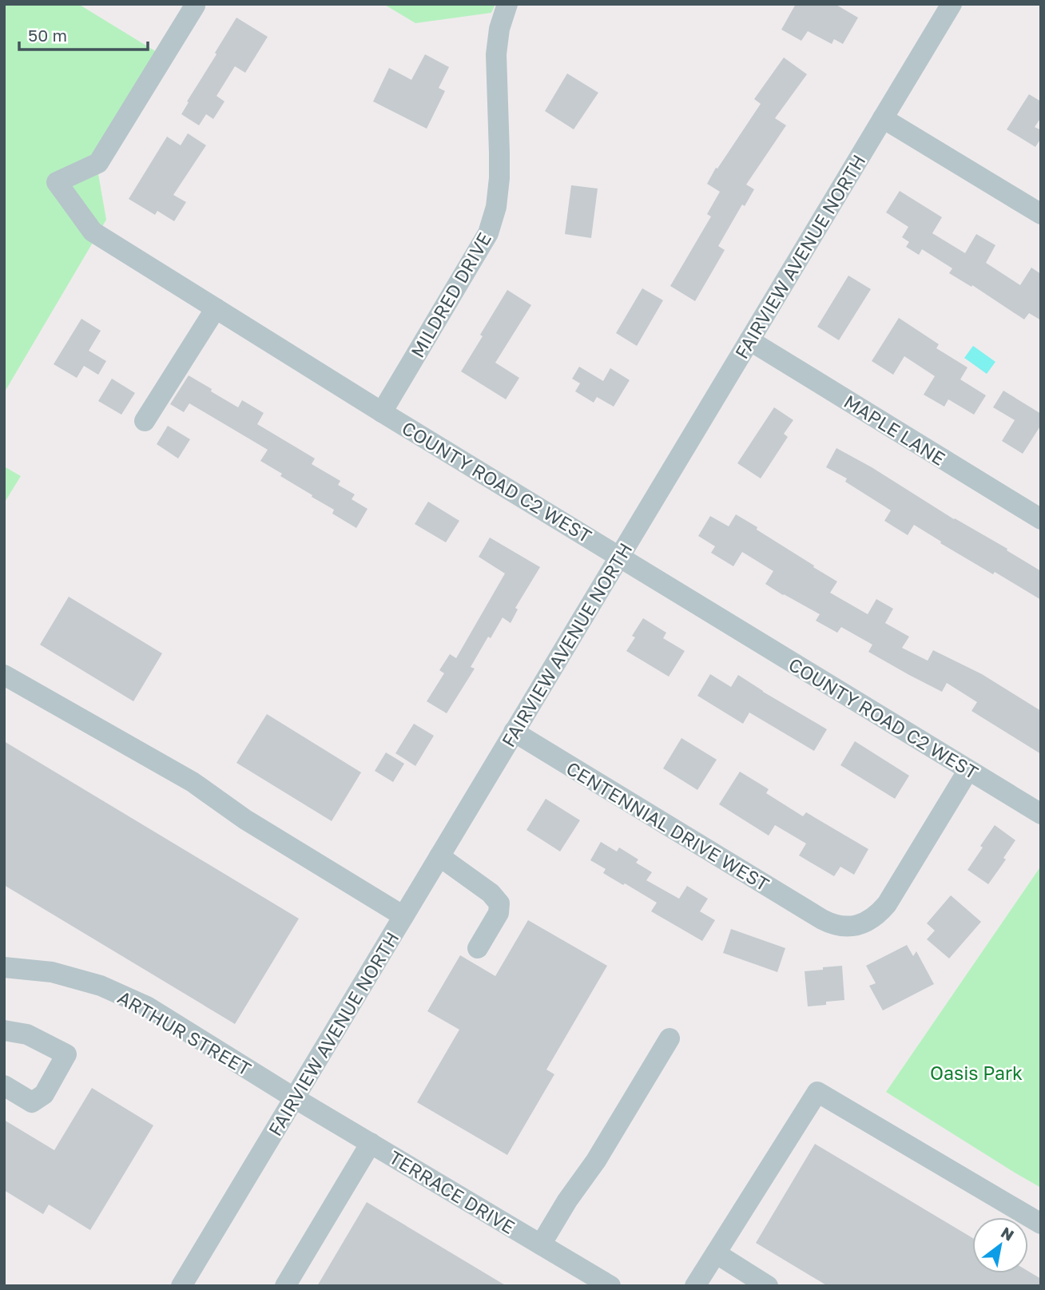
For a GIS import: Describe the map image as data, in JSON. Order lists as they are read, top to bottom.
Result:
{
  "streets": {
    "street": [
      "FAIRVIEW AVENUE NORTH",
      "MILDRED DRIVE",
      "MAPLE LANE",
      "COUNTY ROAD C2 WEST",
      "CENTENNIAL DRIVE WEST",
      "ARTHUR STREET",
      "TERRACE DRIVE"
    ]
  },
  "crossings": [
    ["FAIRVIEW AVENUE NORTH", "MAPLE LANE"],
    ["FAIRVIEW AVENUE NORTH", "COUNTY ROAD C2 WEST"],
    ["FAIRVIEW AVENUE NORTH", "CENTENNIAL DRIVE WEST"],
    ["FAIRVIEW AVENUE NORTH", "ARTHUR STREET"],
    ["FAIRVIEW AVENUE NORTH", "TERRACE DRIVE"],
    ["MILDRED DRIVE", "COUNTY ROAD C2 WEST"],
    ["COUNTY ROAD C2 WEST", "CENTENNIAL DRIVE WEST"],
    ["ARTHUR STREET", "TERRACE DRIVE"]
  ],
  "parks": ["Oasis Park"],
  "scale_bar": "50 m",
  "north": "top right"
}
